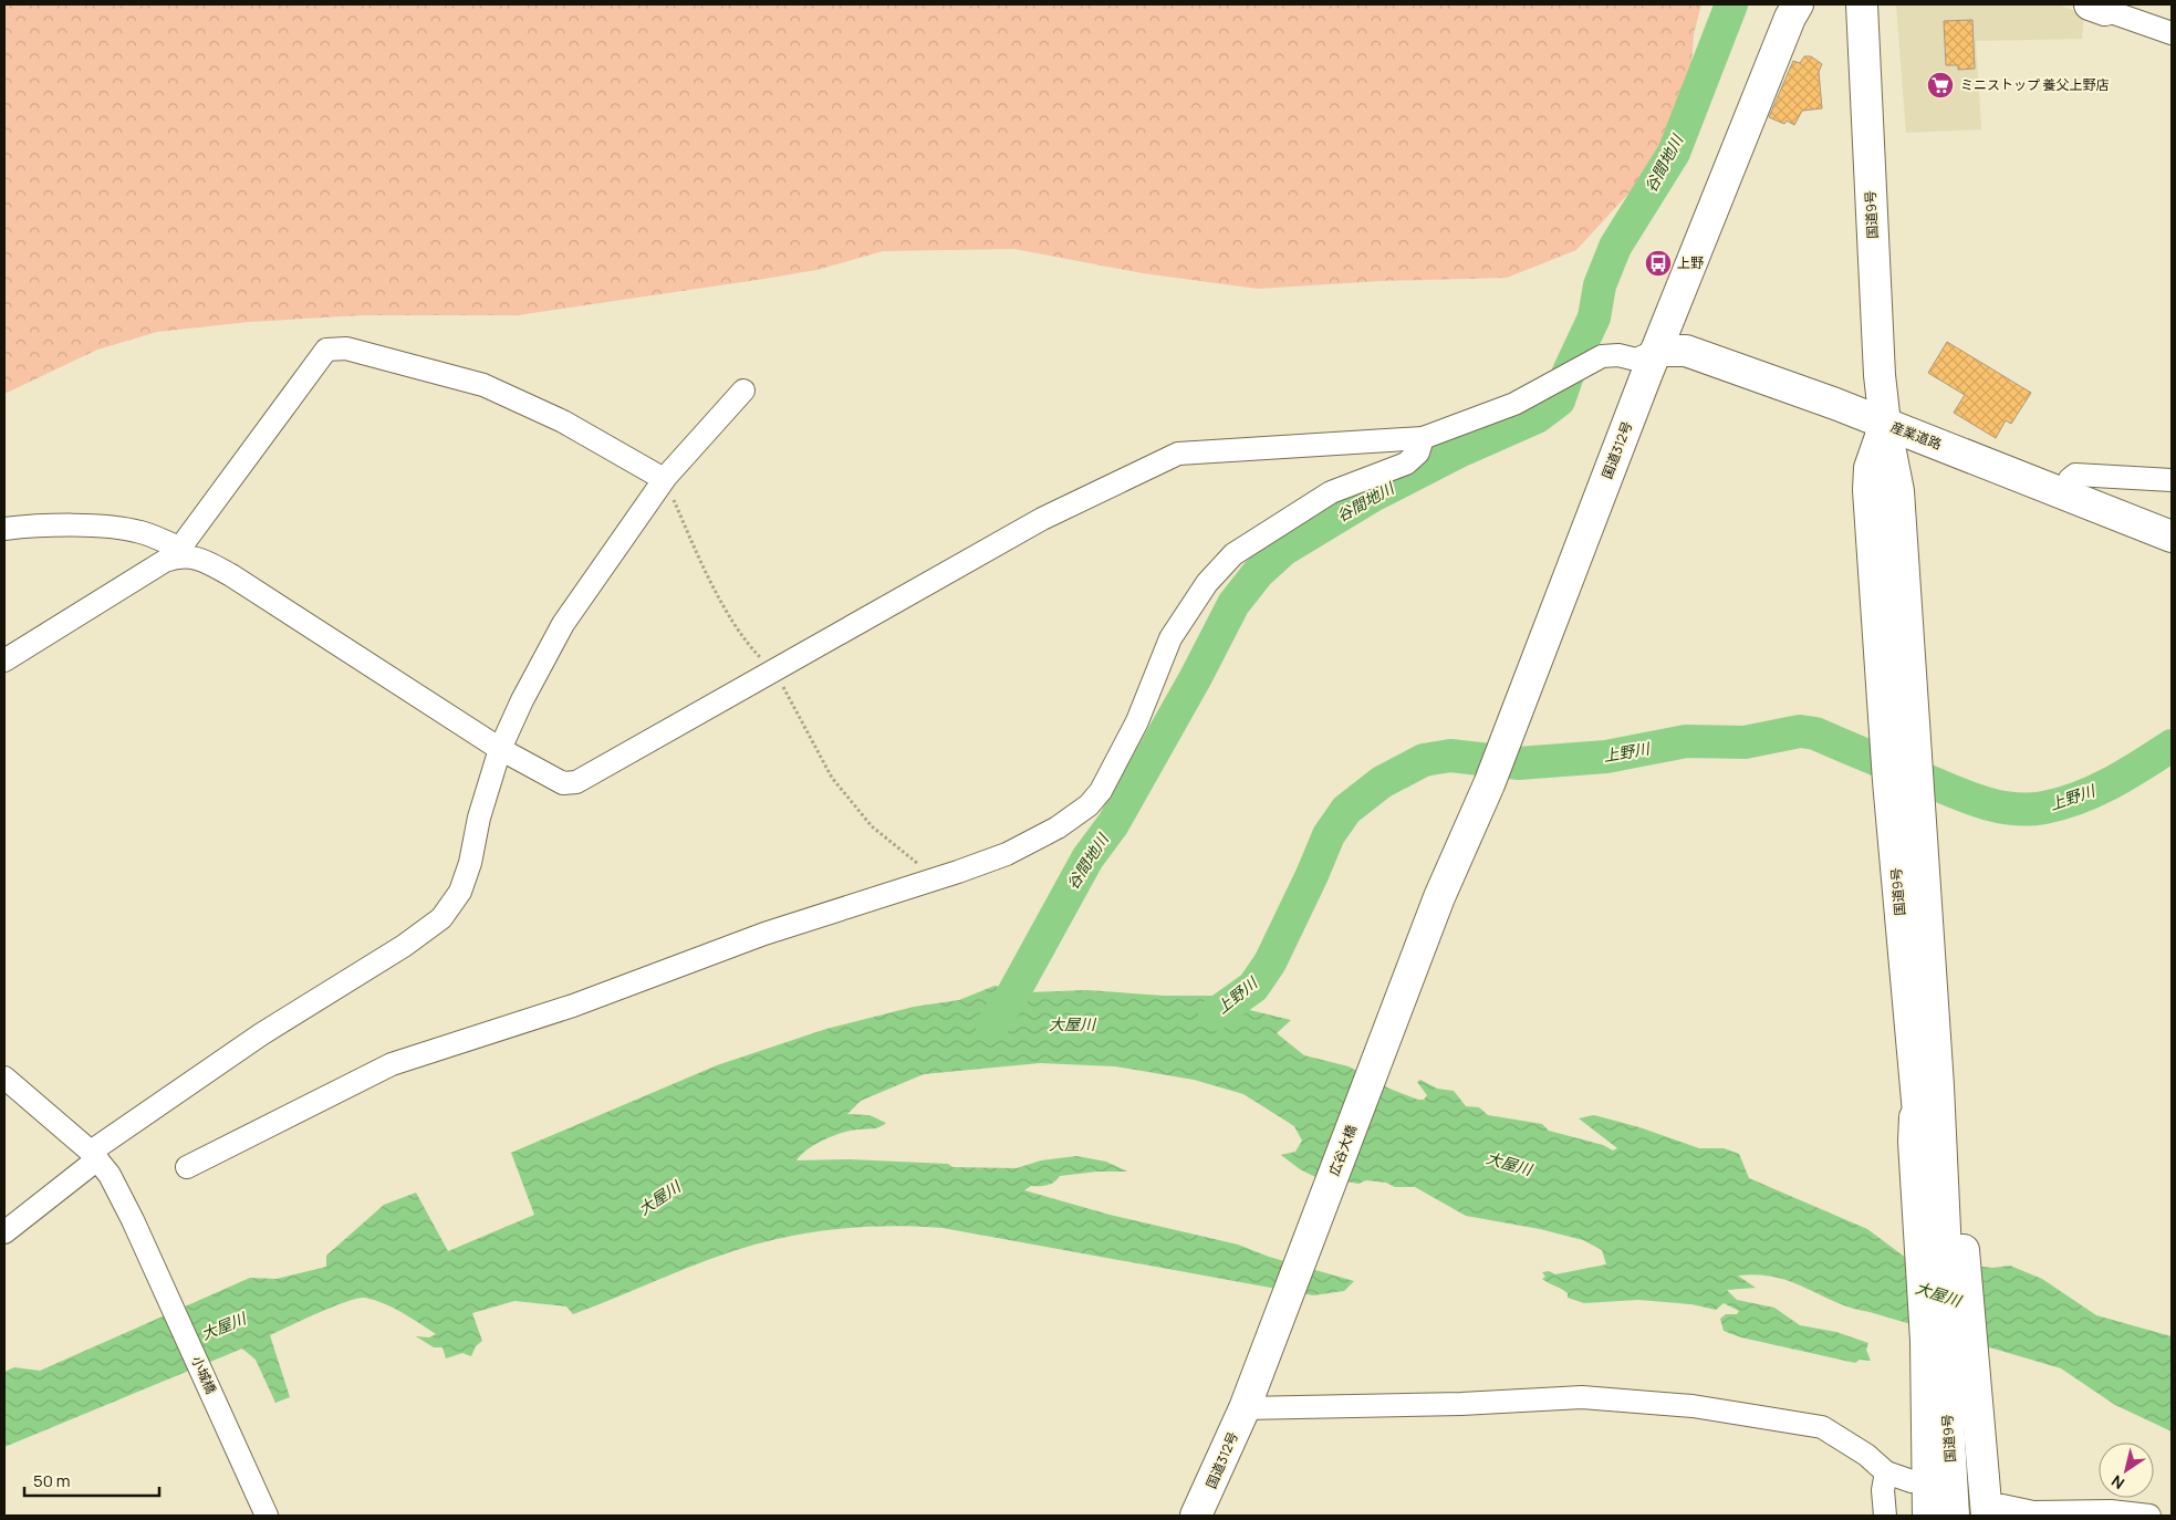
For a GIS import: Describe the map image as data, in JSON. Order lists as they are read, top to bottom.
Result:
{
  "streets": {
    "main road": [
      "国道9号",
      "産業道路",
      "国道312号",
      "広谷大橋"
    ],
    "street": ["小城橋"]
  },
  "crossings": [
    ["国道9号", "産業道路"],
    ["産業道路", "国道312号"],
    ["国道312号", "広谷大橋"]
  ],
  "water": ["谷間地川", "上野川", "大屋川"],
  "places": {
    "supermarket": ["ミニストップ 養父上野店"],
    "bus stop": ["上野"]
  },
  "scale_bar": "50 m",
  "north": "bottom left"
}
